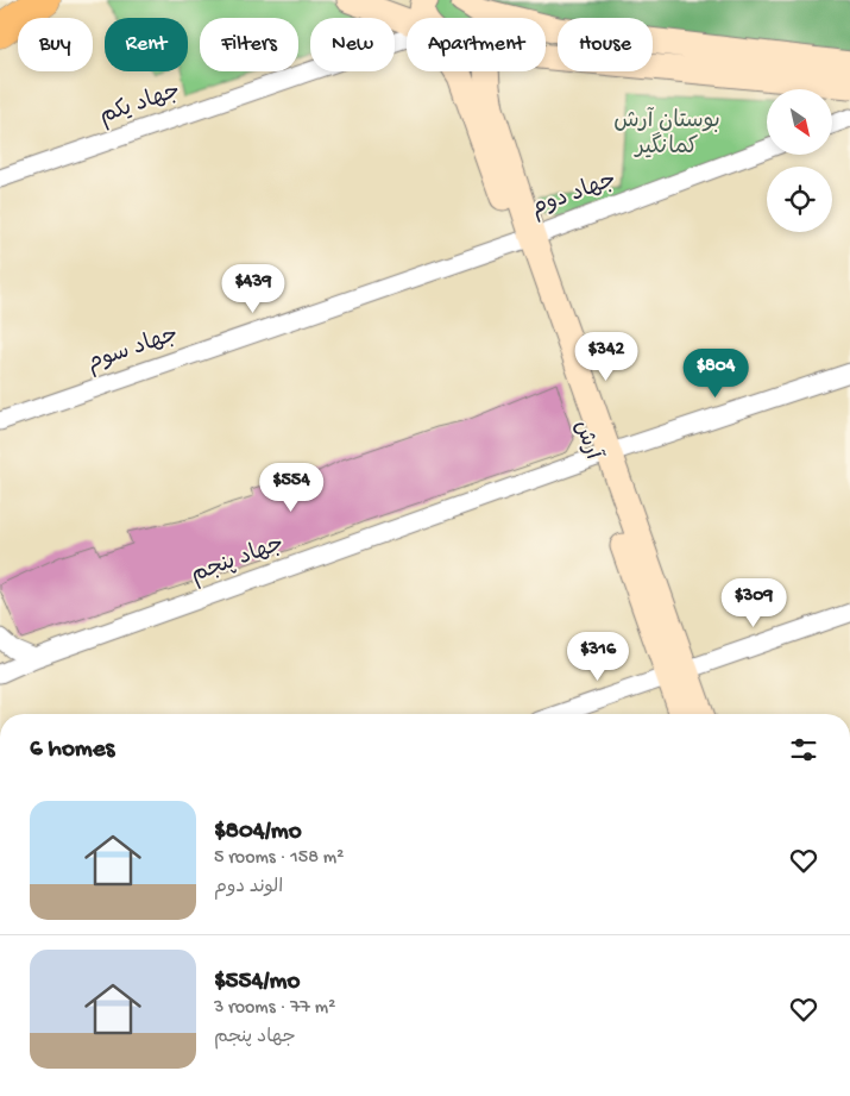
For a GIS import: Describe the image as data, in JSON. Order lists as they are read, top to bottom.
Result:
{
  "streets": {
    "street": [
      "جهاد یکم",
      "جهاد دوم",
      "جهاد سوم",
      "آرش",
      "جهاد پنجم"
    ]
  },
  "crossings": [
    ["جهاد دوم", "جهاد سوم"],
    ["جهاد دوم", "آرش"],
    ["جهاد سوم", "آرش"],
    ["آرش", "جهاد پنجم"]
  ],
  "parks": ["بوستان آرش کمانگیر"],
  "north": "bottom right",
  "page": {
    "chip": [
      "Buy",
      "Rent",
      "Filters",
      "New",
      "Apartment",
      "House"
    ],
    "price": [
      "$439",
      "$342",
      "$804",
      "$554",
      "$309",
      "$316"
    ],
    "heading": "6 homes",
    "list": [
      {
        "name": "$804/mo",
        "note": "5 rooms · 158 m² · الوند دوم"
      },
      {
        "name": "$554/mo",
        "note": "3 rooms · 77 m² · جهاد پنجم"
      }
    ]
  }
}
